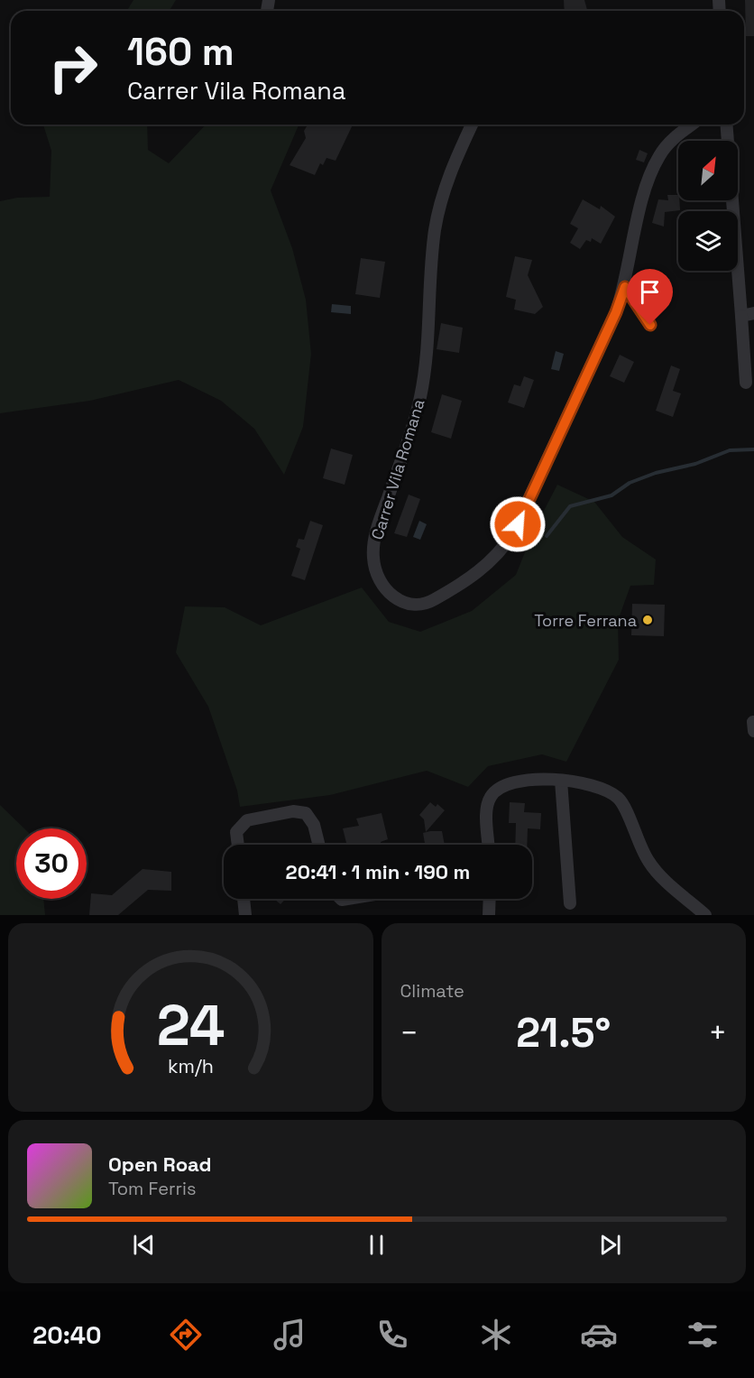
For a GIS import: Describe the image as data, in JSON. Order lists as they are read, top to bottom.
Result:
{
  "streets": {
    "street": ["Carrer Vila Romana"]
  },
  "places": ["Torre Ferrana"],
  "north": "top right",
  "page": {
    "turn": ["160 m", "Carrer Vila Romana"],
    "limit": "30",
    "trip": "20:41 · 1 min · 190 m",
    "tile": "Climate",
    "heat": ["−", "21.5°", "+"],
    "song": ["Open Road", "Tom Ferris"],
    "tabs": "20:40",
    "gauge": ["24", "km/h"]
  }
}
